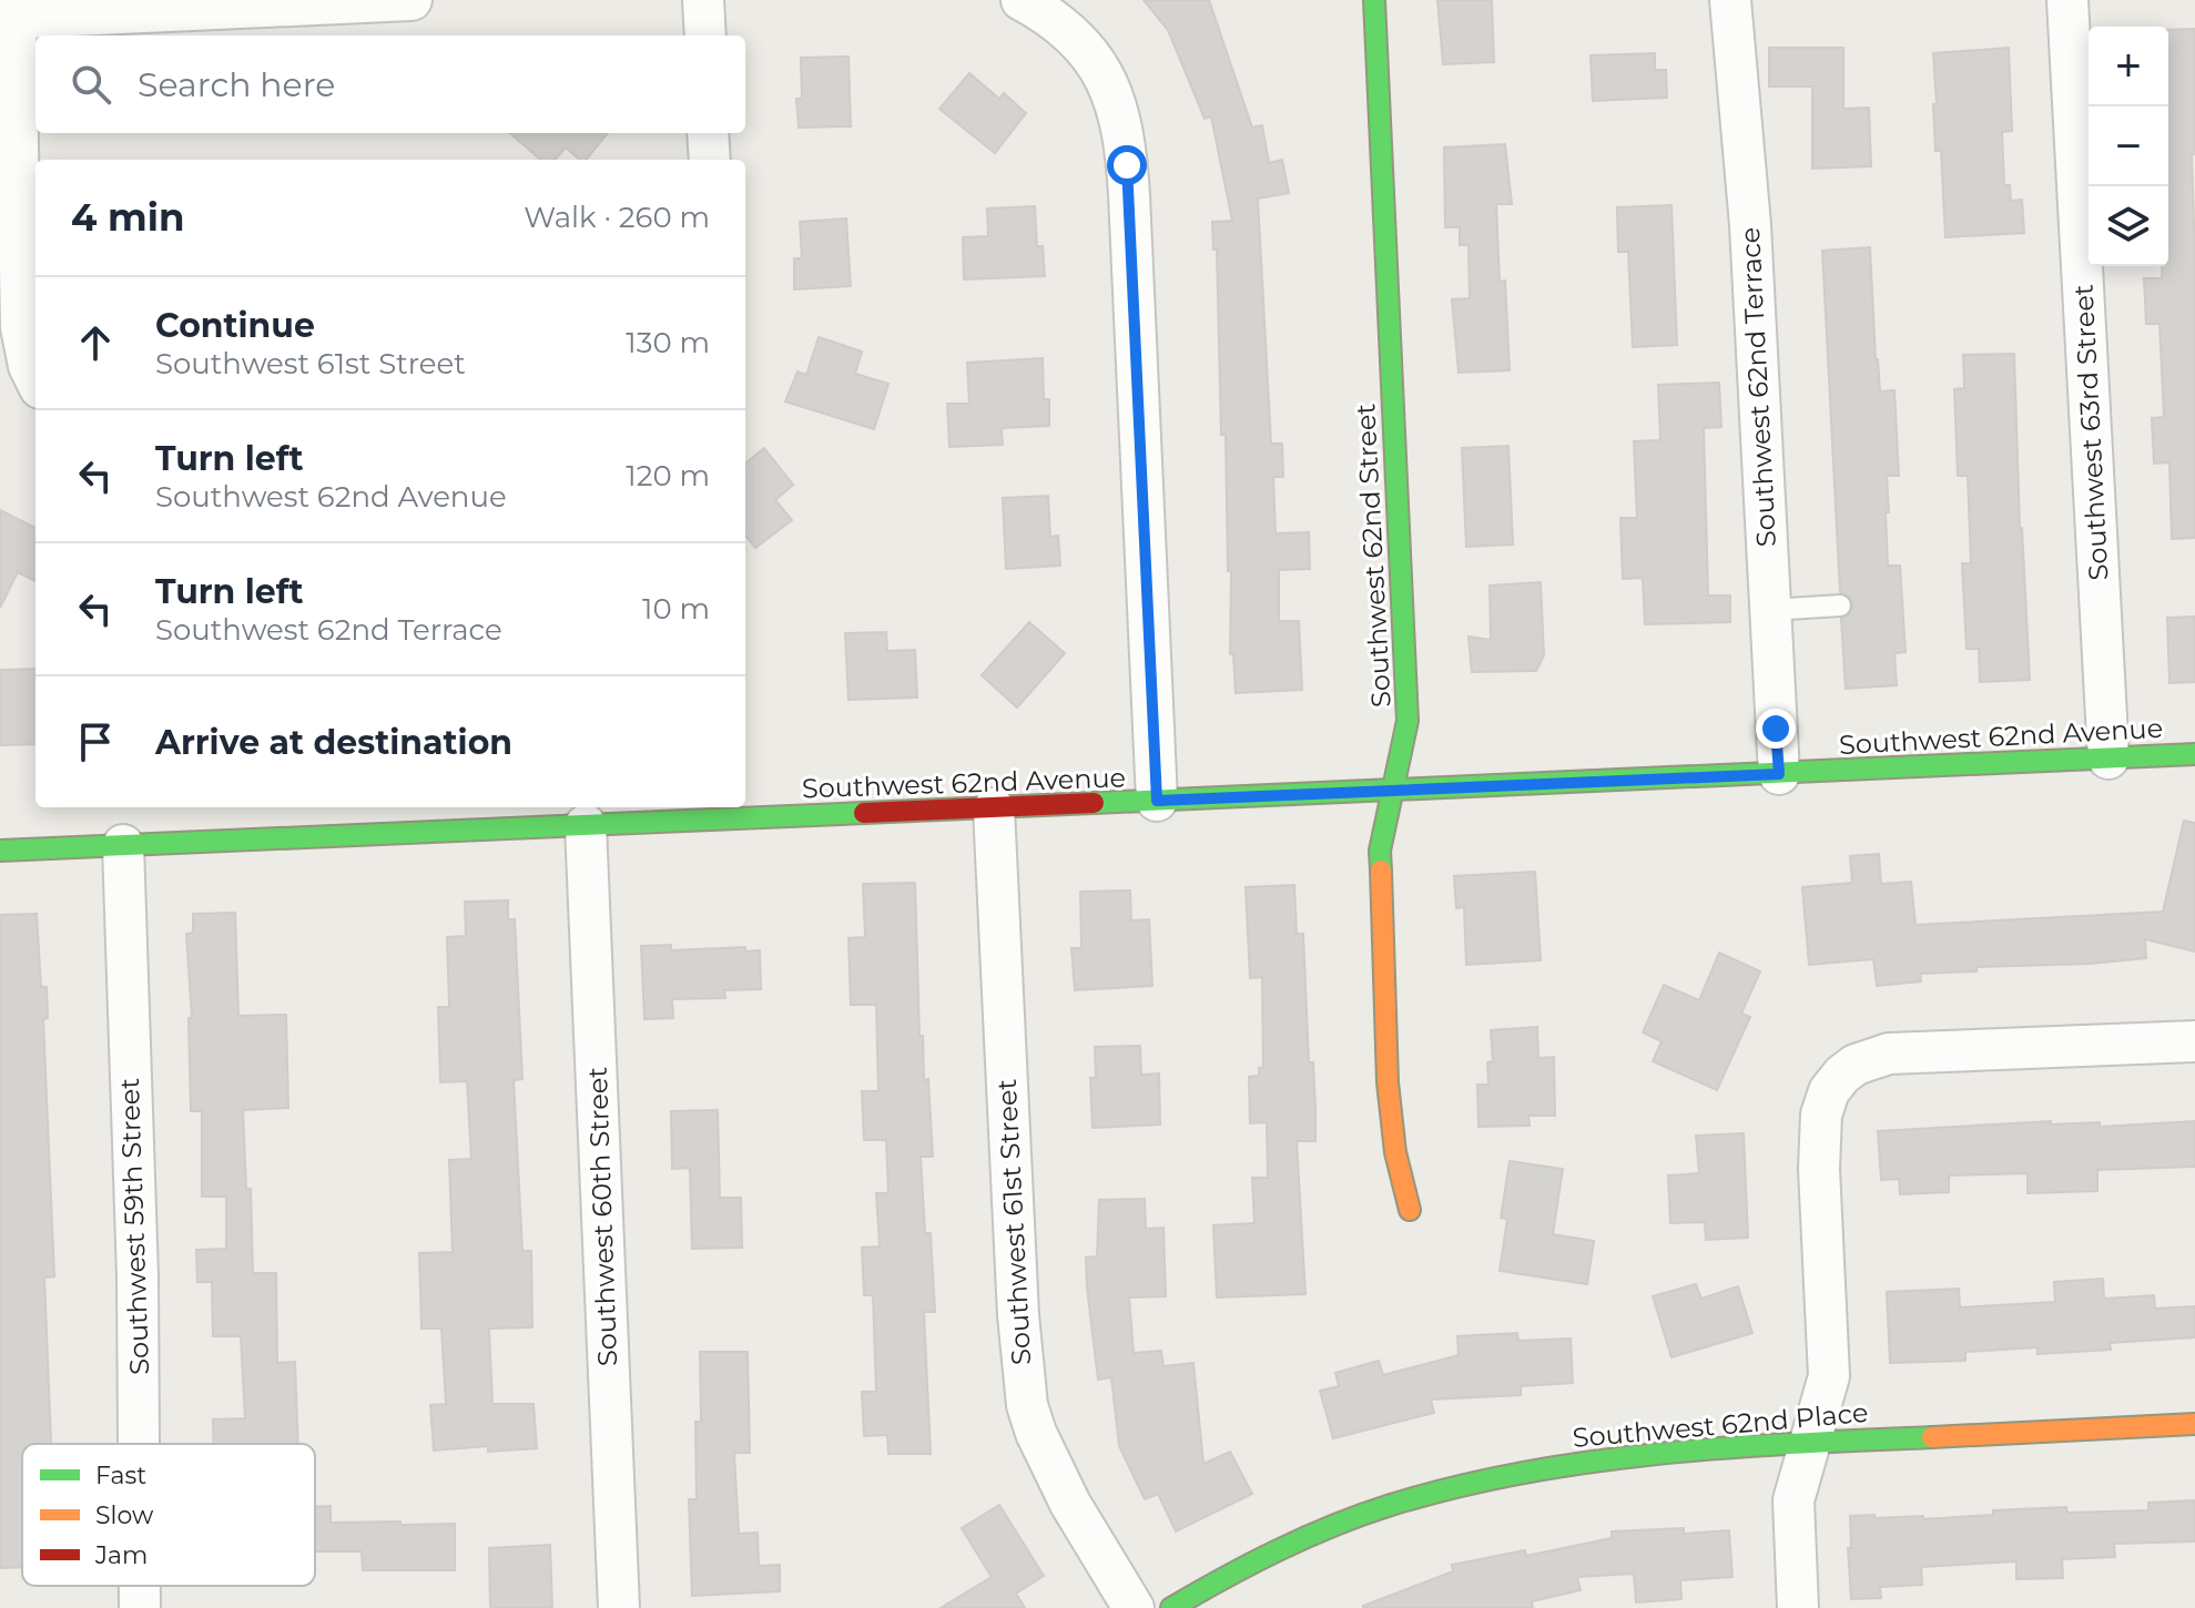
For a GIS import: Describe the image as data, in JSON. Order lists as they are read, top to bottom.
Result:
{
  "streets": {
    "street": [
      "Southwest 62nd Terrace",
      "Southwest 63rd Street",
      "Southwest 62nd Street",
      "Southwest 62nd Avenue",
      "Southwest 60th Street",
      "Southwest 61st Street",
      "Southwest 59th Street",
      "Southwest 62nd Place"
    ]
  },
  "crossings": [
    ["Southwest 62nd Terrace", "Southwest 62nd Avenue"],
    ["Southwest 63rd Street", "Southwest 62nd Avenue"],
    ["Southwest 62nd Street", "Southwest 62nd Avenue"],
    ["Southwest 62nd Avenue", "Southwest 60th Street"],
    ["Southwest 62nd Avenue", "Southwest 61st Street"],
    ["Southwest 62nd Avenue", "Southwest 59th Street"]
  ],
  "legend": ["Fast", "Slow", "Jam"],
  "page": {
    "map_buttons": ["+", "−"],
    "search": "Search here",
    "heading": ["4 min", "Walk · 260 m"],
    "list": [
      ["Continue", "Southwest 61st Street", "130 m"],
      ["Turn left", "Southwest 62nd Avenue", "120 m"],
      ["Turn left", "Southwest 62nd Terrace", "10 m"],
      "Arrive at destination"
    ]
  }
}
